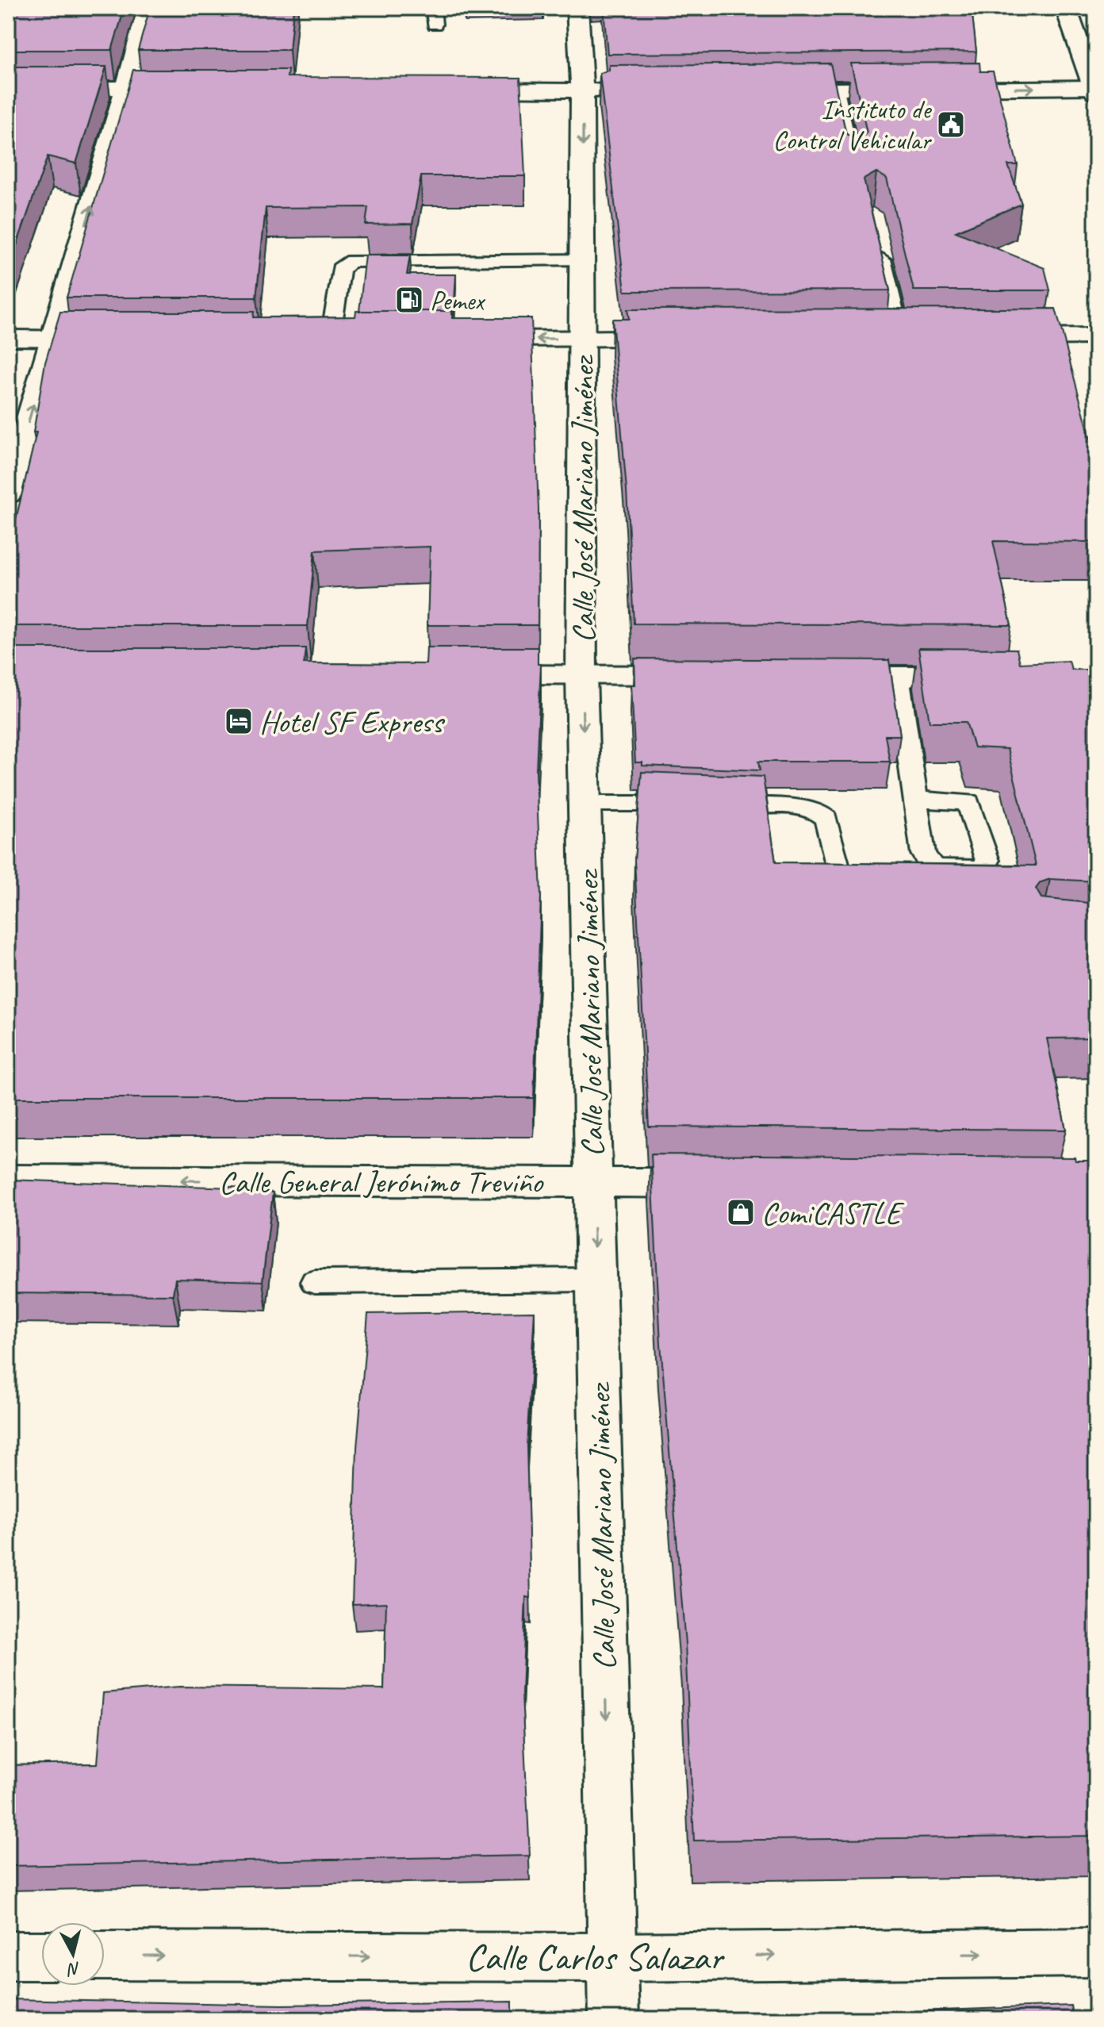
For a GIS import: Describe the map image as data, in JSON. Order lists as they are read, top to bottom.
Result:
{
  "streets": {
    "main road": ["Calle José Mariano Jiménez", "Calle General Jerónimo Treviño", "Calle Carlos Salazar"]
  },
  "crossings": [
    ["Calle José Mariano Jiménez", "Calle General Jerónimo Treviño"],
    ["Calle José Mariano Jiménez", "Calle Carlos Salazar"]
  ],
  "one_way": ["Calle José Mariano Jiménez", "Calle General Jerónimo Treviño", "Calle Carlos Salazar"],
  "places": {
    "public building": ["Instituto de Control Vehicular"],
    "fuel station": ["Pemex"],
    "hotel": ["Hotel SF Express"],
    "shop": ["ComiCASTLE"]
  },
  "north": "bottom"
}
